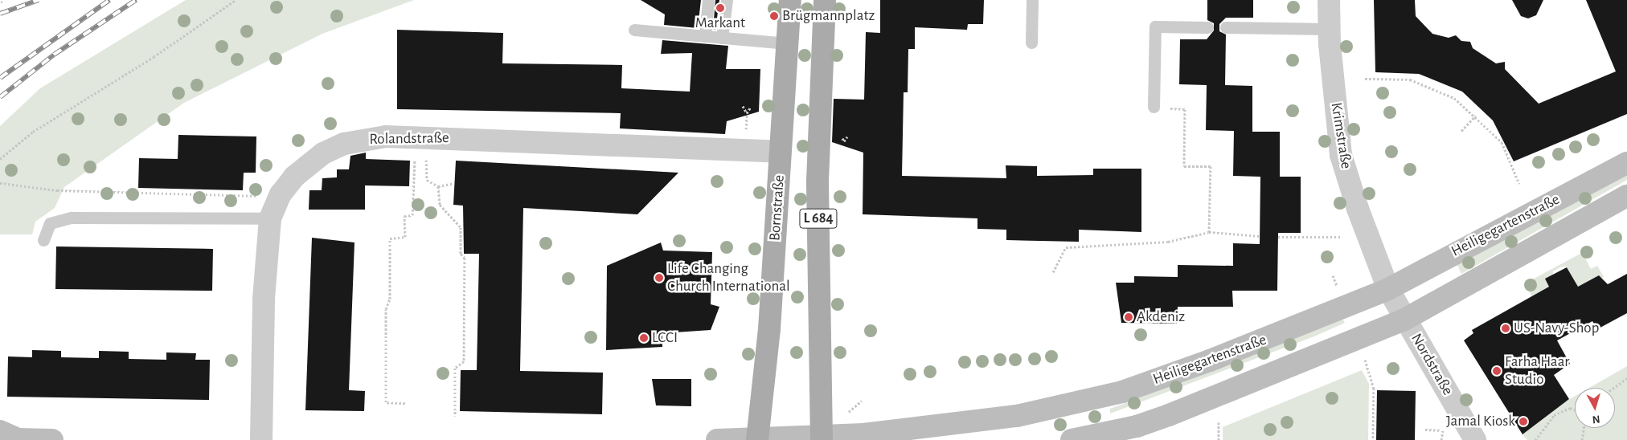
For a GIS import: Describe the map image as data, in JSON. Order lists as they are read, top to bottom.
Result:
{
  "streets": {
    "main road": ["Bornstraße", "L 684", "Heiligegartenstraße"],
    "street": ["Krimstraße", "Rolandstraße", "Nordstraße"]
  },
  "crossings": [
    ["Krimstraße", "Heiligegartenstraße"],
    ["Krimstraße", "Nordstraße"],
    ["Rolandstraße", "Bornstraße"],
    ["Bornstraße", "Heiligegartenstraße"],
    ["L 684", "Heiligegartenstraße"],
    ["Heiligegartenstraße", "Nordstraße"]
  ],
  "places": [
    "Markant",
    "Brügmannplatz",
    "Life Changing Church International",
    "Akdeniz",
    "US-Navy-Shop",
    "LCCI",
    "Farha Haar Studio",
    "Jamal Kiosk"
  ],
  "north": "bottom"
}
